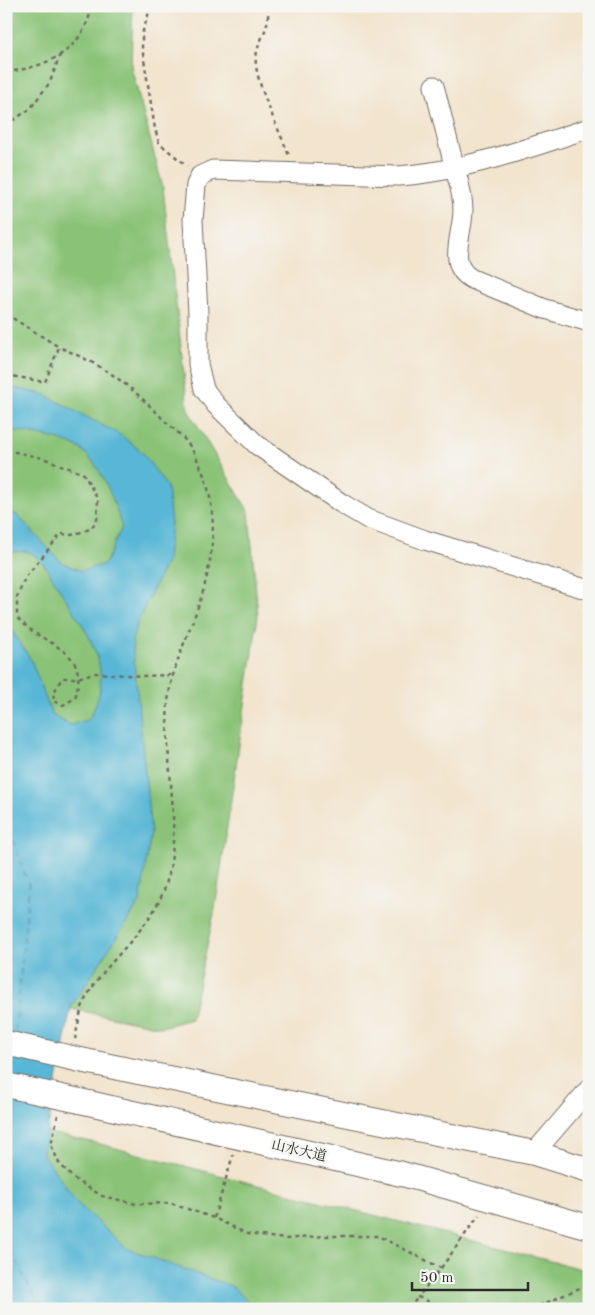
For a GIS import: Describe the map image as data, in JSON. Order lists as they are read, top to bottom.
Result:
{
  "streets": {
    "main road": ["山水大道"]
  },
  "scale_bar": "50 m"
}
